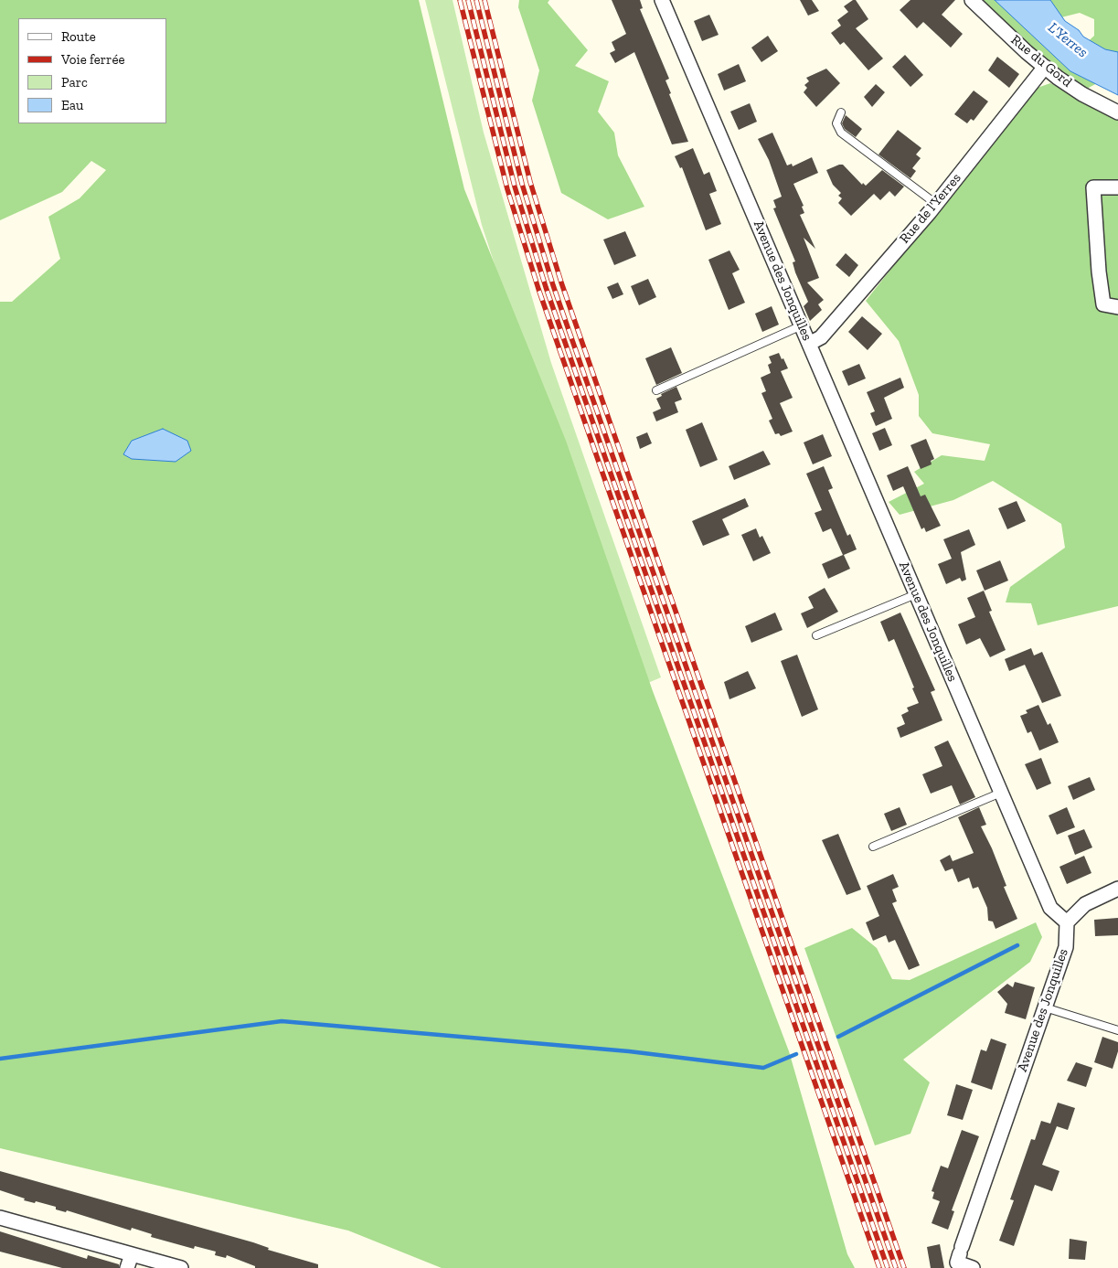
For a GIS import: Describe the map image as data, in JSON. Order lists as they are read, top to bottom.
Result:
{
  "streets": {
    "street": ["Rue du Gord", "Rue de l'Yerres", "Avenue des Jonquilles"]
  },
  "crossings": [
    ["Rue du Gord", "Rue de l'Yerres"],
    ["Rue de l'Yerres", "Avenue des Jonquilles"]
  ],
  "water": ["L'Yerres"],
  "legend": [
    "Route",
    "Voie ferrée",
    "Parc",
    "Eau"
  ]
}
